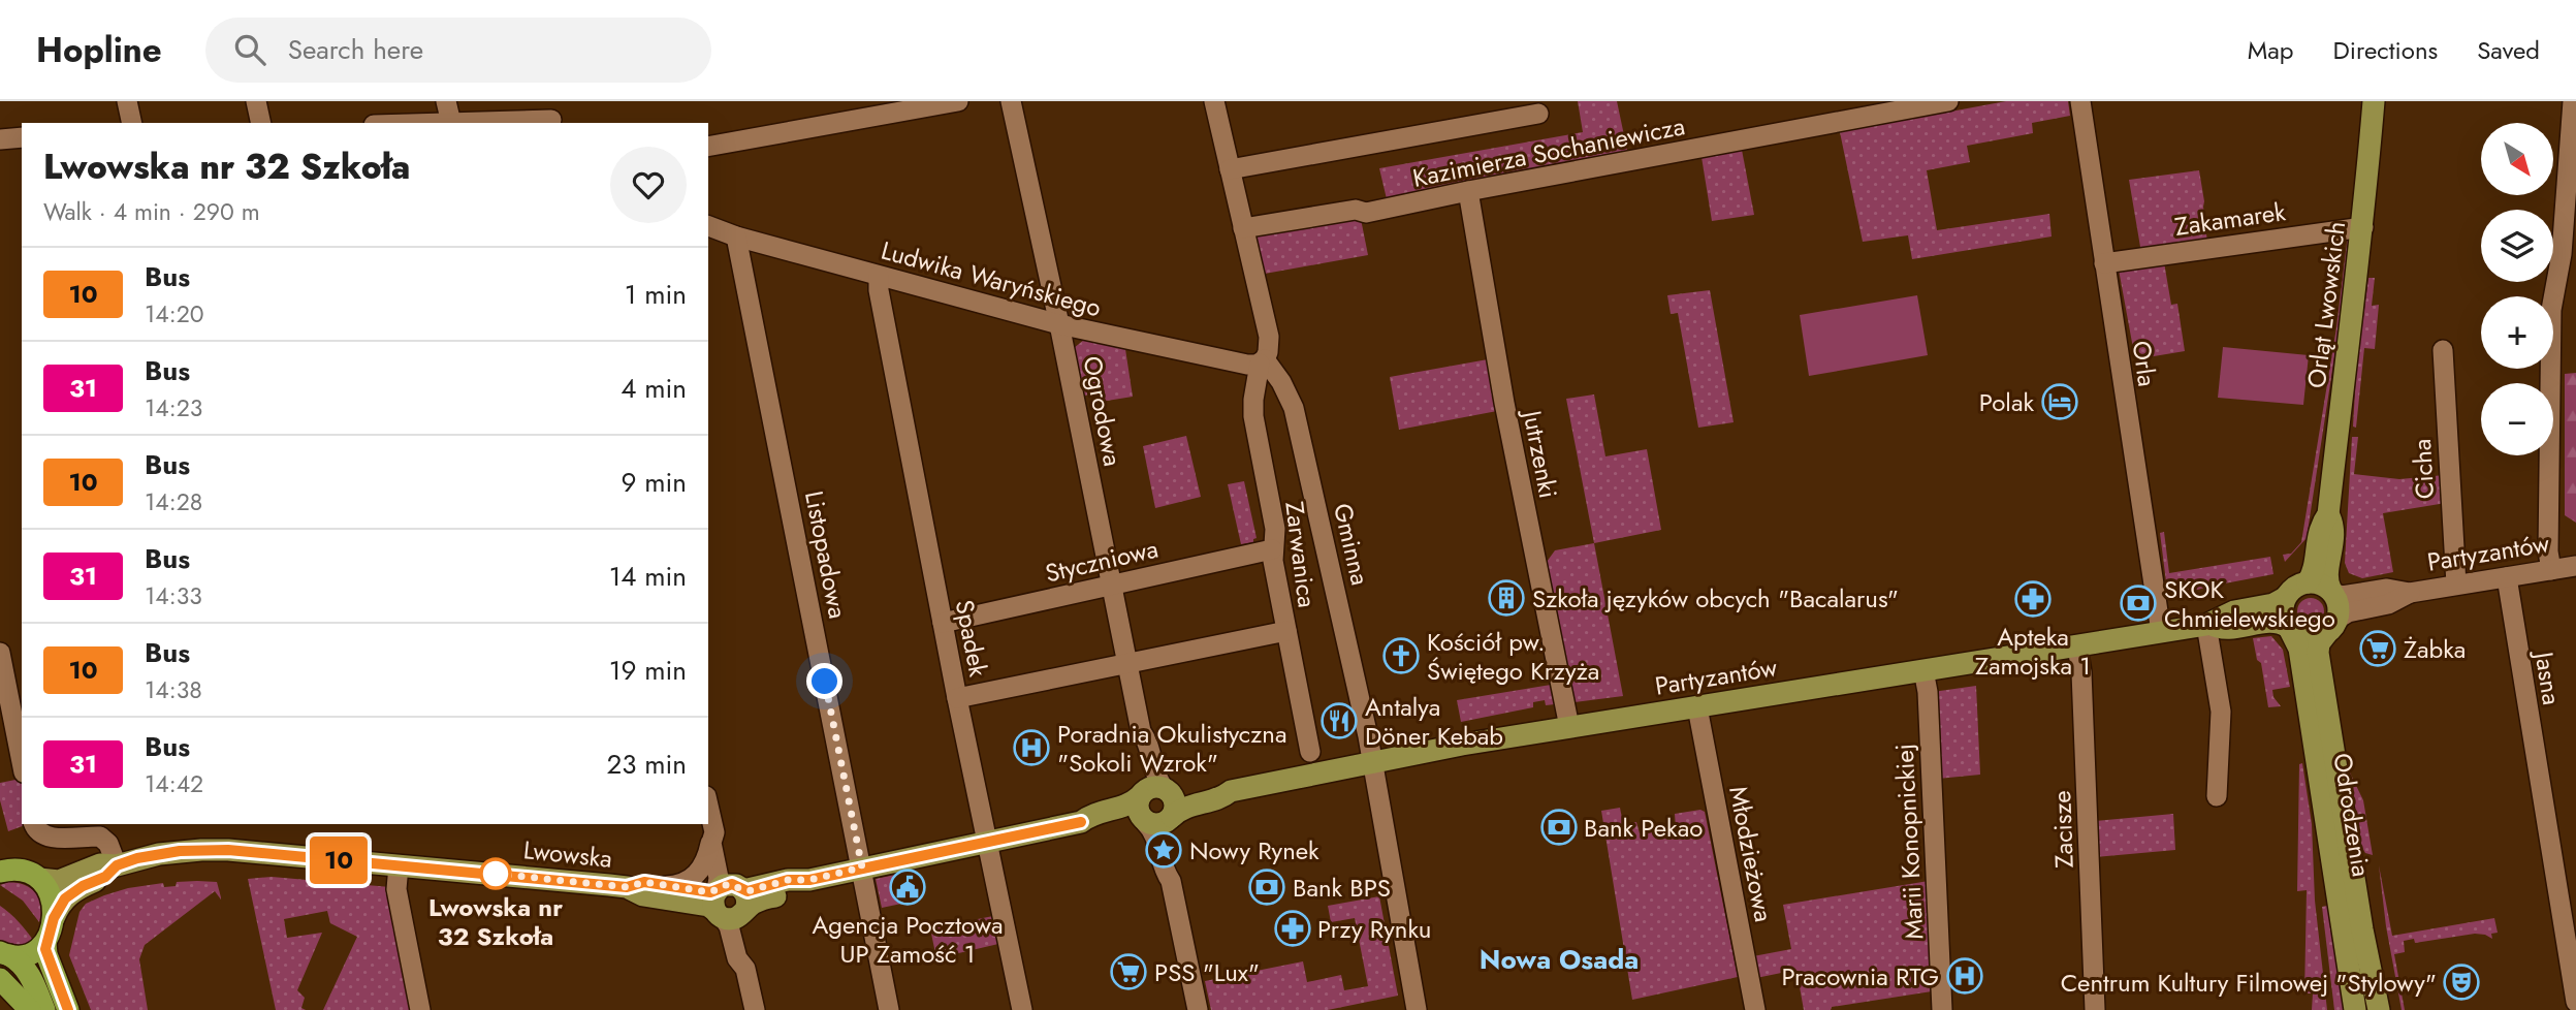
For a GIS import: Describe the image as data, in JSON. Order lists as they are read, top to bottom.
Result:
{
  "streets": {
    "main road": [
      "Orląt Lwowskich",
      "Partyzantów",
      "Odrodzenia",
      "Lwowska"
    ],
    "street": [
      "Kazimierza Sochaniewicza",
      "Zakamarek",
      "Ludwika Waryńskiego",
      "Orla",
      "Ogrodowa",
      "Jutrzenki",
      "Cicha",
      "Gminna",
      "Listopadowa",
      "Zarwanica",
      "Styczniowa",
      "Spadek",
      "Jasna",
      "Zacisze",
      "Marii Konopnickiej",
      "Młodzieżowa"
    ]
  },
  "crossings": [
    ["Kazimierza Sochaniewicza", "Jutrzenki"],
    ["Zakamarek", "Orląt Lwowskich"],
    ["Zakamarek", "Orla"],
    ["Ludwika Waryńskiego", "Ogrodowa"],
    ["Ludwika Waryńskiego", "Gminna"],
    ["Ludwika Waryńskiego", "Listopadowa"],
    ["Ludwika Waryńskiego", "Zarwanica"],
    ["Ludwika Waryńskiego", "Spadek"],
    ["Orląt Lwowskich", "Partyzantów"],
    ["Orląt Lwowskich", "Odrodzenia"],
    ["Orla", "Partyzantów"],
    ["Ogrodowa", "Partyzantów"],
    ["Ogrodowa", "Styczniowa"],
    ["Ogrodowa", "Lwowska"],
    ["Jutrzenki", "Partyzantów"],
    ["Cicha", "Partyzantów"],
    ["Gminna", "Partyzantów"],
    ["Gminna", "Zarwanica"],
    ["Partyzantów", "Jasna"],
    ["Partyzantów", "Odrodzenia"],
    ["Partyzantów", "Zacisze"],
    ["Partyzantów", "Marii Konopnickiej"],
    ["Partyzantów", "Lwowska"],
    ["Partyzantów", "Młodzieżowa"],
    ["Listopadowa", "Lwowska"],
    ["Zarwanica", "Styczniowa"],
    ["Styczniowa", "Spadek"],
    ["Spadek", "Lwowska"]
  ],
  "districts": ["Nowa Osada"],
  "places": {
    "hotel": ["Polak"],
    "building": ["Szkoła języków obcych \"Bacalarus\""],
    "pharmacy": ["Apteka Zamojska 1", "Przy Rynku"],
    "bank": ["SKOK Chmielewskiego", "Bank Pekao", "Bank BPS"],
    "supermarket": ["Żabka", "PSS \"Lux\""],
    "church": ["Kościół pw. Świętego Krzyża"],
    "restaurant": ["Antalya Döner Kebab"],
    "hospital": ["Poradnia Okulistyczna \"Sokoli Wzrok\"", "Pracownia RTG"],
    "place": ["Nowy Rynek"],
    "other": ["Lwowska nr 32 Szkoła"],
    "public building": ["Agencja Pocztowa UP Zamość 1"],
    "theatre": ["Centrum Kultury Filmowej \"Stylowy\""]
  },
  "lines": ["bus line 10"],
  "north": "bottom right",
  "page": {
    "header": "Hopline",
    "search": "Search here",
    "nav": ["Map", "Directions", "Saved"],
    "on_map": "10",
    "map_buttons": ["+", "−"],
    "heading": ["Lwowska nr 32 Szkoła", "Walk · 4 min · 290 m"],
    "list": [
      {
        "mark": "10",
        "name": "Bus",
        "note": "14:20",
        "value": "1 min"
      },
      {
        "mark": "31",
        "name": "Bus",
        "note": "14:23",
        "value": "4 min"
      },
      {
        "mark": "10",
        "name": "Bus",
        "note": "14:28",
        "value": "9 min"
      },
      {
        "mark": "31",
        "name": "Bus",
        "note": "14:33",
        "value": "14 min"
      },
      {
        "mark": "10",
        "name": "Bus",
        "note": "14:38",
        "value": "19 min"
      },
      {
        "mark": "31",
        "name": "Bus",
        "note": "14:42",
        "value": "23 min"
      }
    ]
  }
}
